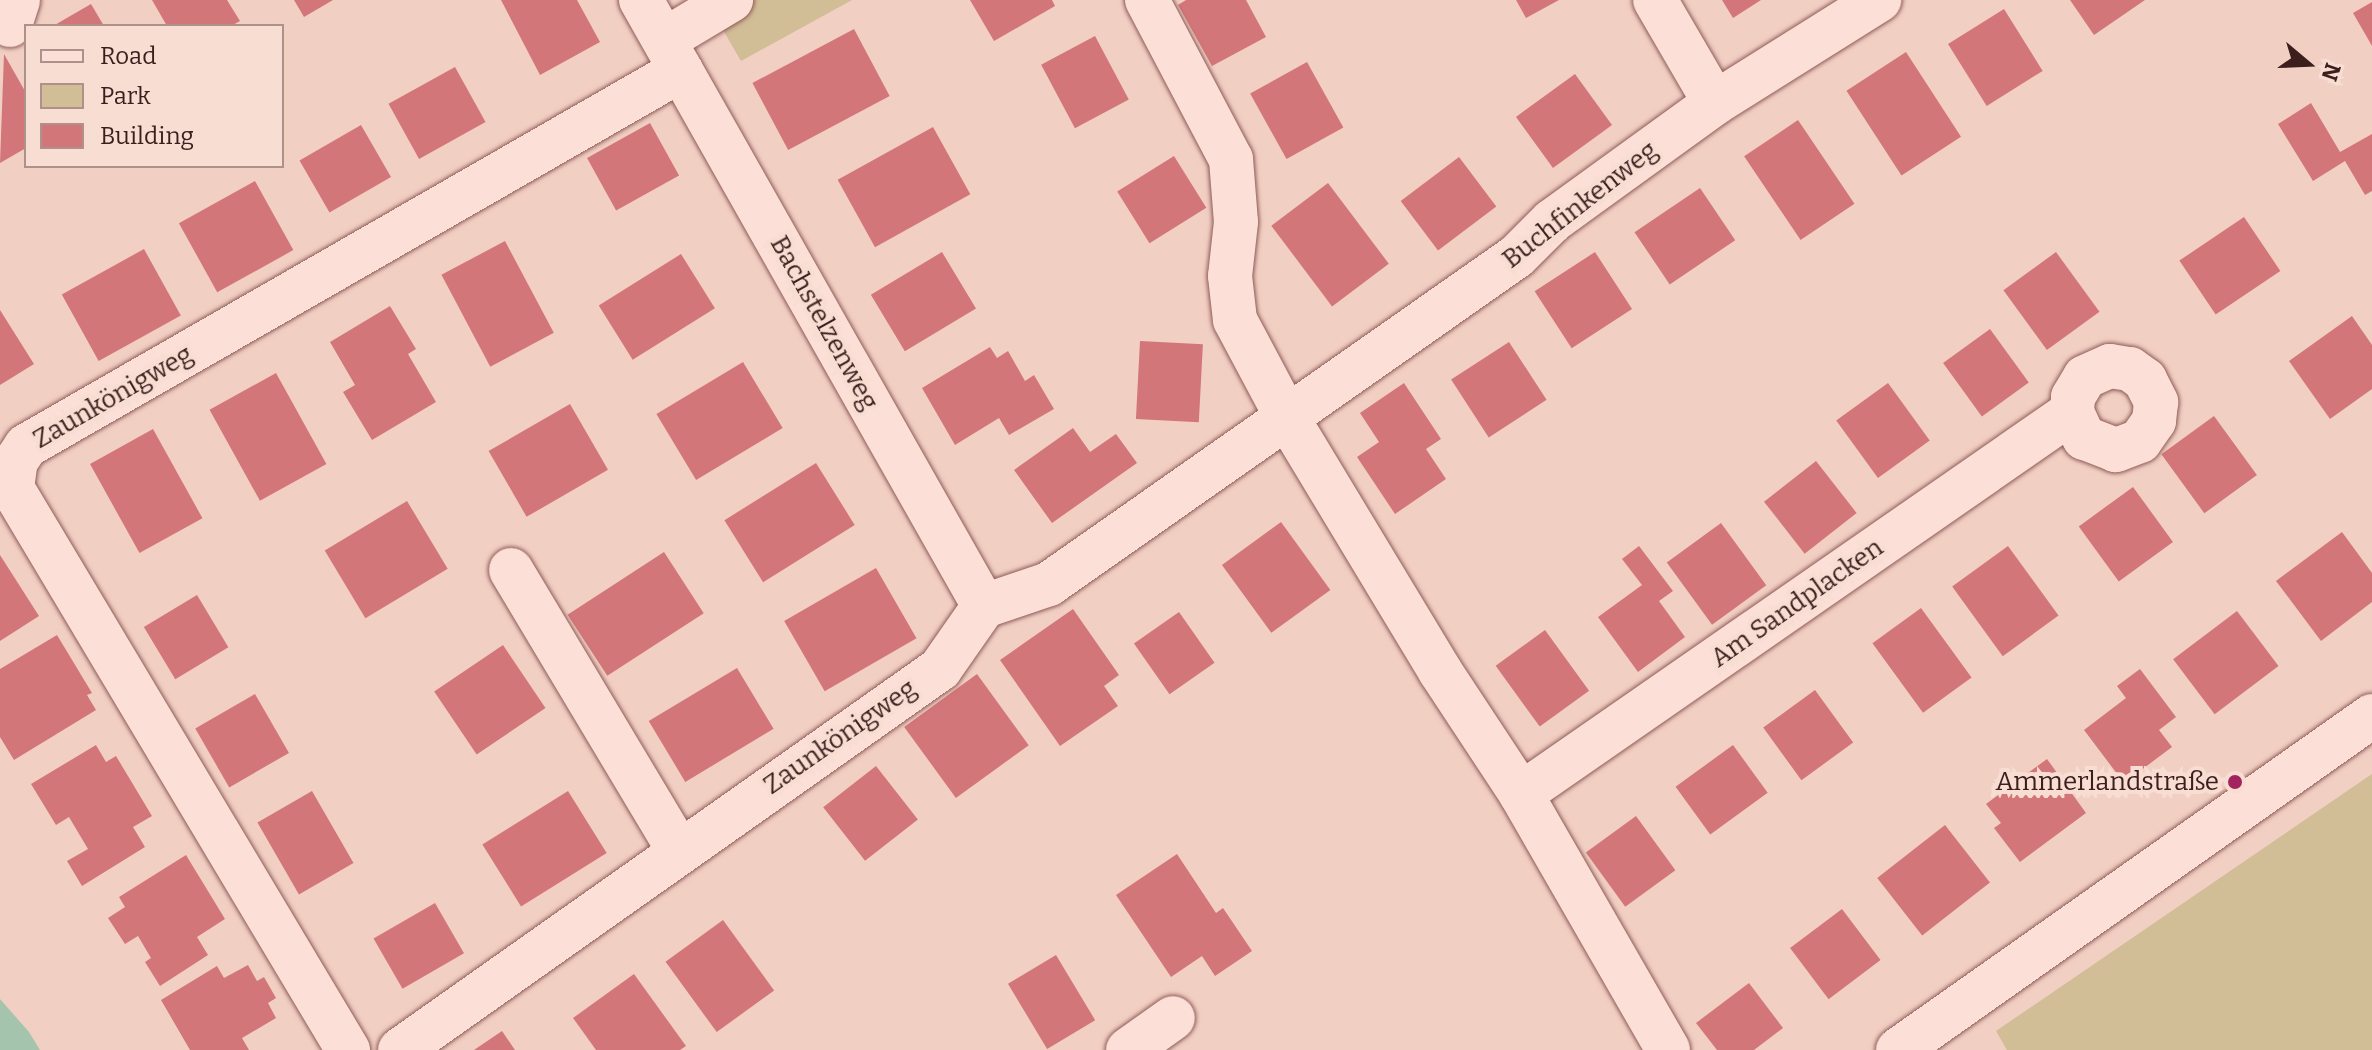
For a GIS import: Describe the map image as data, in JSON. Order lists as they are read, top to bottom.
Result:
{
  "streets": {
    "street": [
      "Buchfinkenweg",
      "Bachstelzenweg",
      "Zaunkönigweg",
      "Am Sandplacken"
    ]
  },
  "crossings": [
    ["Buchfinkenweg", "Bachstelzenweg"],
    ["Buchfinkenweg", "Zaunkönigweg"],
    ["Bachstelzenweg", "Zaunkönigweg"]
  ],
  "places": ["Ammerlandstraße"],
  "legend": ["Road", "Park", "Building"],
  "north": "right"
}
